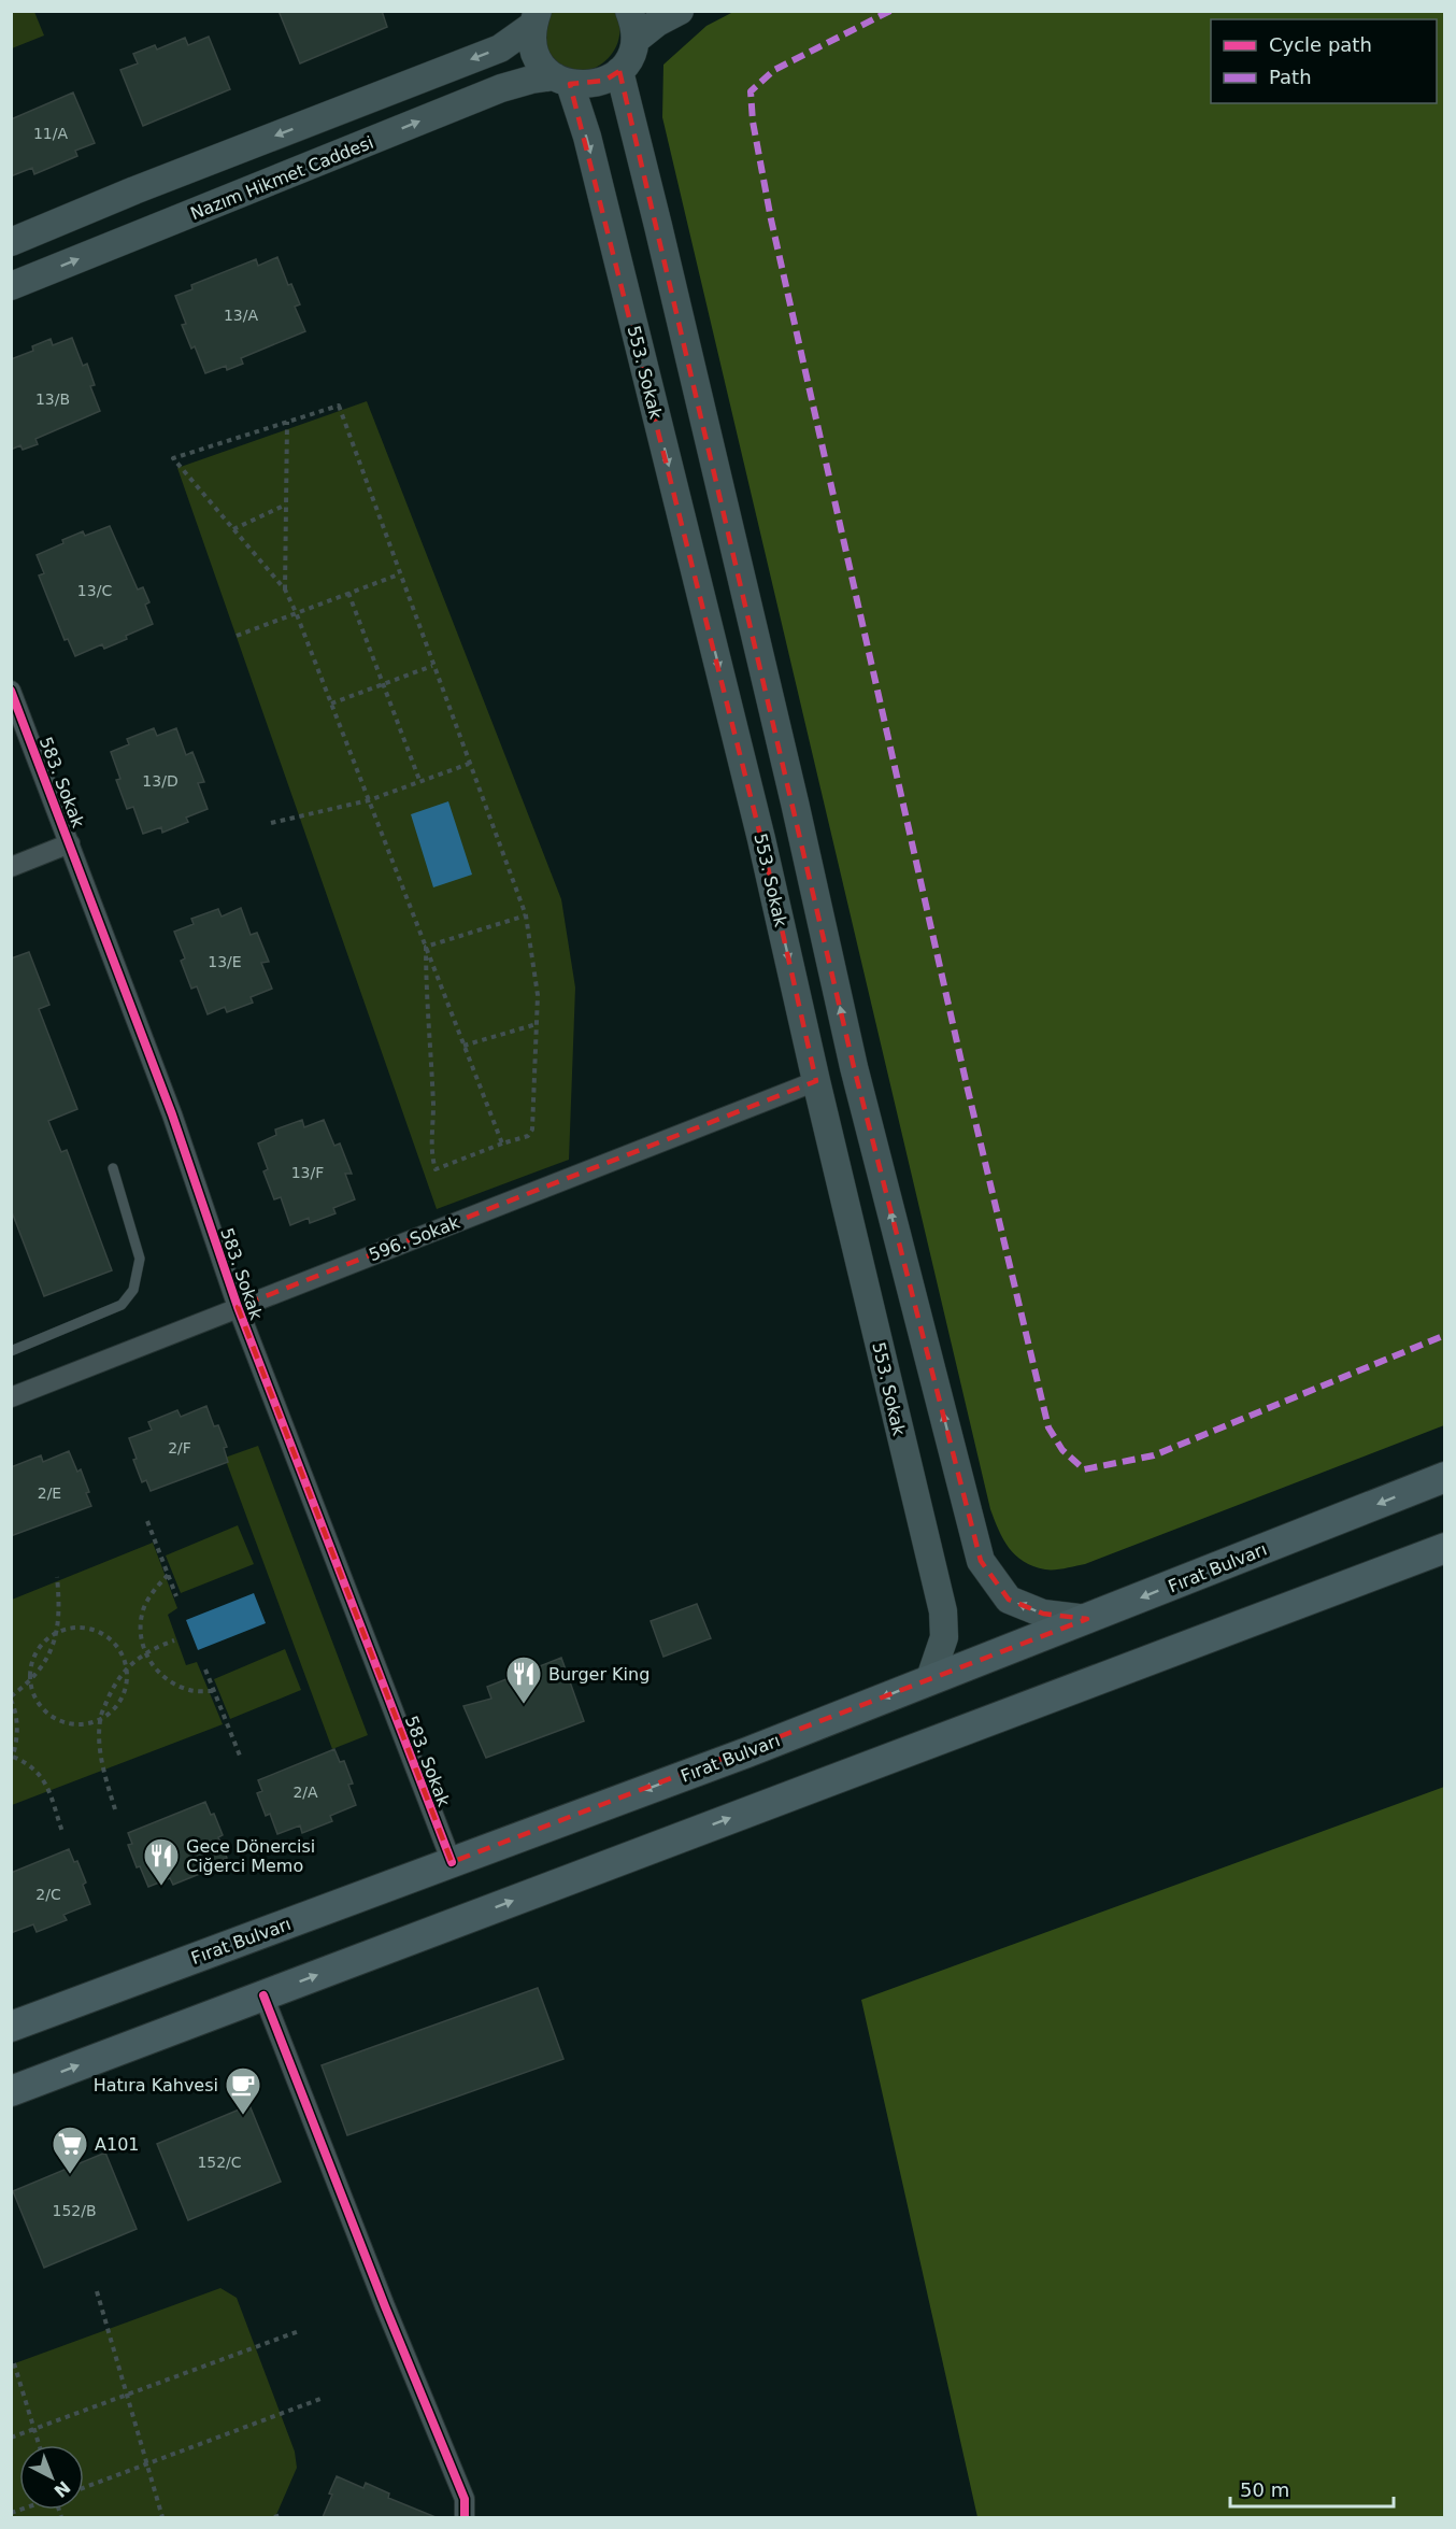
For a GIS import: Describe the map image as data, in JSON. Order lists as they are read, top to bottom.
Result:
{
  "streets": {
    "main road": ["Nazım Hikmet Caddesi", "553. Sokak", "Fırat Bulvarı"],
    "street": ["583. Sokak", "596. Sokak"]
  },
  "crossings": [
    ["Nazım Hikmet Caddesi", "553. Sokak"],
    ["553. Sokak", "596. Sokak"],
    ["553. Sokak", "Fırat Bulvarı"],
    ["583. Sokak", "596. Sokak"],
    ["583. Sokak", "Fırat Bulvarı"]
  ],
  "places": {
    "restaurant": ["Burger King", "Gece Dönercisi Ciğerci Memo"],
    "cafe": ["Hatıra Kahvesi"],
    "supermarket": ["A101"]
  },
  "house_numbers": [
    "11/A",
    "13/A",
    "13/B",
    "13/C",
    "13/D",
    "13/E",
    "13/F",
    "2/F",
    "2/E",
    "2/A",
    "2/C",
    "152/C",
    "152/B"
  ],
  "legend": ["Cycle path", "Path"],
  "scale_bar": "50 m",
  "north": "bottom right"
}
